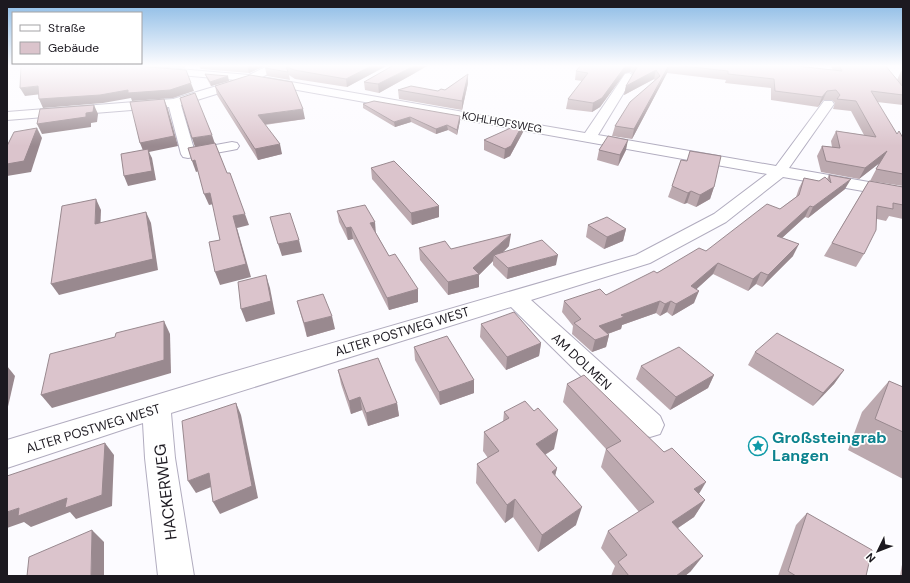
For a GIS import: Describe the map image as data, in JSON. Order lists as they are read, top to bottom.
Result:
{
  "streets": {
    "street": [
      "KOHLHOFSWEG",
      "ALTER POSTWEG WEST",
      "AM DOLMEN",
      "HACKERWEG"
    ]
  },
  "crossings": [
    ["KOHLHOFSWEG", "ALTER POSTWEG WEST"],
    ["ALTER POSTWEG WEST", "AM DOLMEN"],
    ["ALTER POSTWEG WEST", "HACKERWEG"]
  ],
  "places": {
    "place": ["Großsteingrab Langen"]
  },
  "legend": ["Straße", "Gebäude"],
  "north": "bottom left"
}
